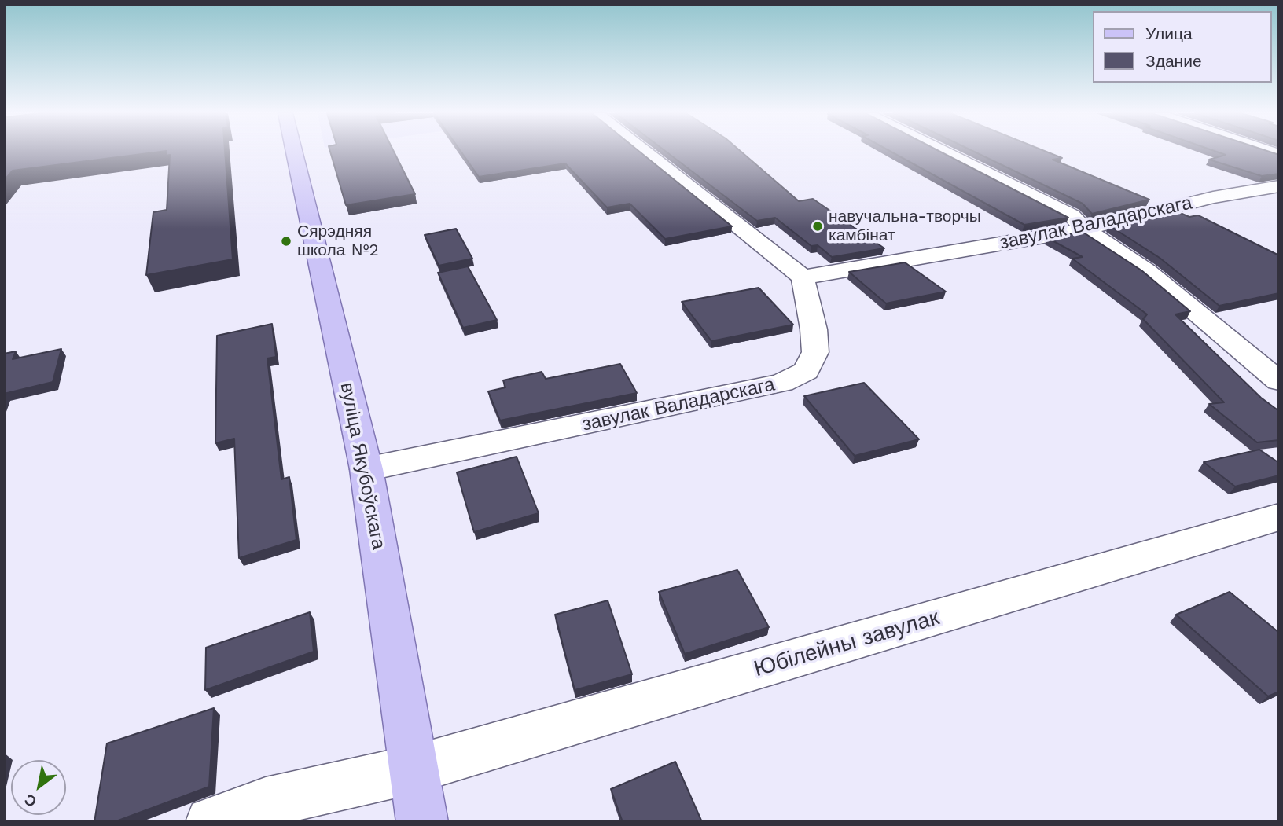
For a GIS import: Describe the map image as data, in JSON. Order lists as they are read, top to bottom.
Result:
{
  "streets": {
    "main road": ["вуліца Якубоўскага"],
    "street": ["завулак Валадарскага", "Юбілейны завулак"]
  },
  "crossings": [
    ["завулак Валадарскага", "вуліца Якубоўскага"],
    ["вуліца Якубоўскага", "Юбілейны завулак"]
  ],
  "places": ["навучальна-творчы камбінат", "Сярэдняя школа №2"],
  "legend": ["Улица", "Здание"],
  "north": "bottom left"
}
